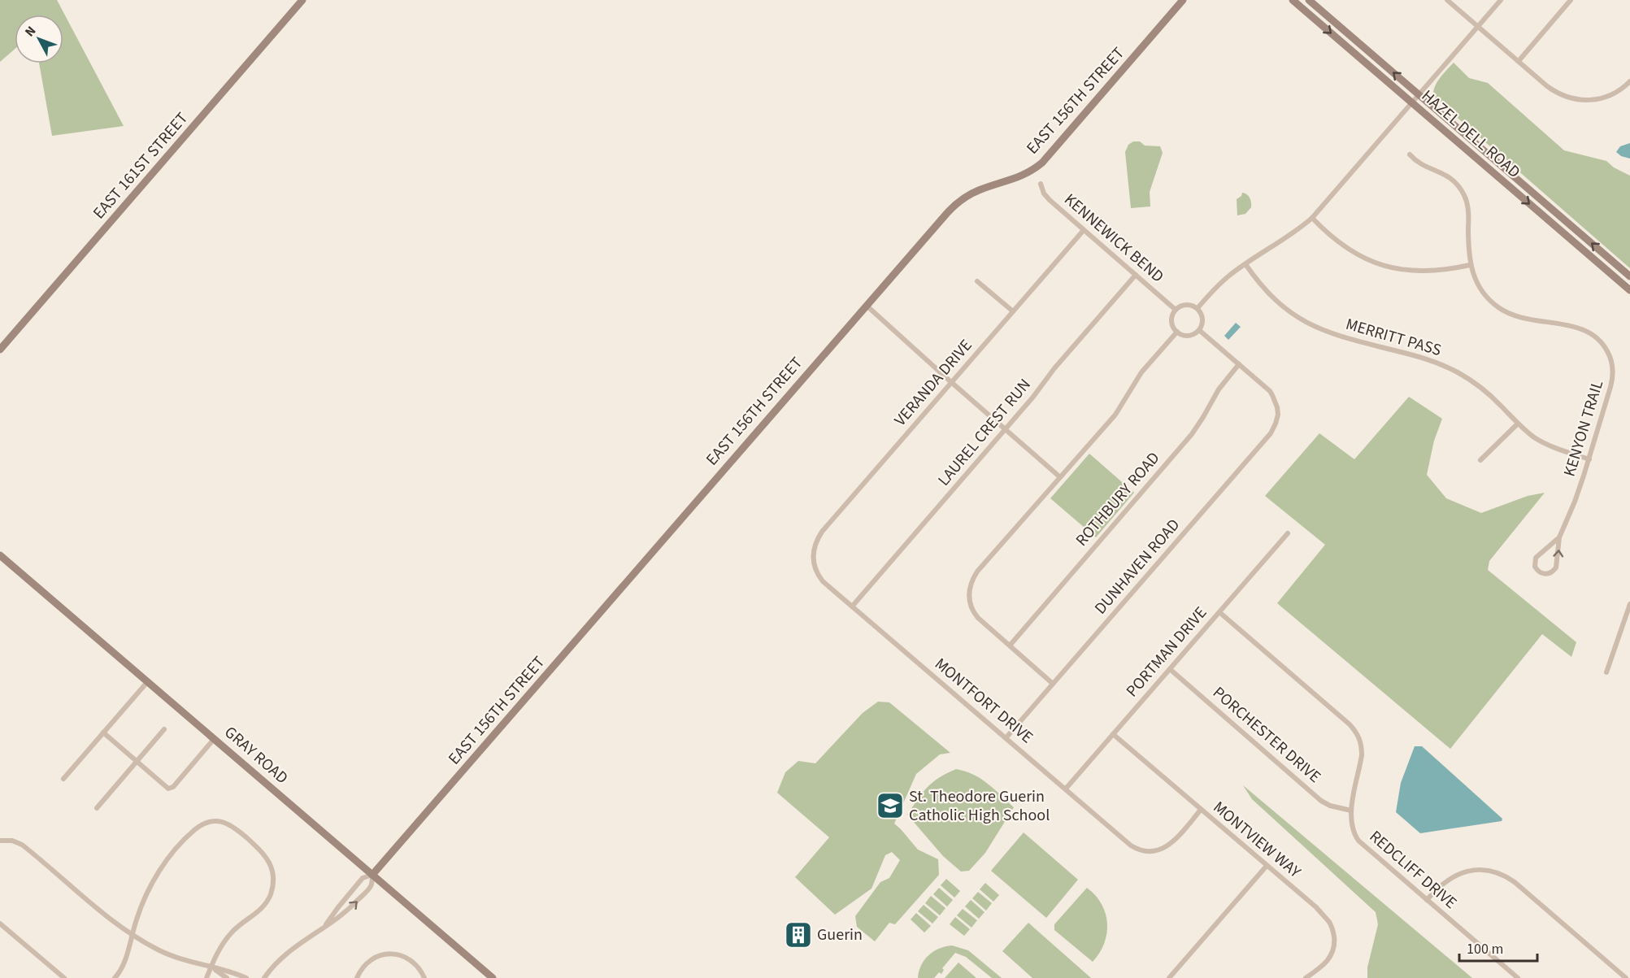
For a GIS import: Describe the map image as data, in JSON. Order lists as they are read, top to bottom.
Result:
{
  "streets": {
    "street": [
      "EAST 156TH STREET",
      "HAZEL DELL ROAD",
      "EAST 161ST STREET",
      "KENNEWICK BEND",
      "MERRITT PASS",
      "VERANDA DRIVE",
      "KENYON TRAIL",
      "LAUREL CREST RUN",
      "ROTHBURY ROAD",
      "DUNHAVEN ROAD",
      "PORTMAN DRIVE",
      "MONTFORT DRIVE",
      "PORCHESTER DRIVE",
      "GRAY ROAD",
      "MONTVIEW WAY",
      "REDCLIFF DRIVE"
    ]
  },
  "crossings": [
    ["EAST 156TH STREET", "GRAY ROAD"],
    ["KENNEWICK BEND", "VERANDA DRIVE"],
    ["KENNEWICK BEND", "LAUREL CREST RUN"],
    ["MERRITT PASS", "KENYON TRAIL"],
    ["VERANDA DRIVE", "MONTFORT DRIVE"],
    ["LAUREL CREST RUN", "MONTFORT DRIVE"],
    ["ROTHBURY ROAD", "DUNHAVEN ROAD"],
    ["DUNHAVEN ROAD", "MONTFORT DRIVE"],
    ["PORTMAN DRIVE", "MONTFORT DRIVE"],
    ["PORTMAN DRIVE", "PORCHESTER DRIVE"],
    ["PORTMAN DRIVE", "MONTVIEW WAY"],
    ["PORTMAN DRIVE", "REDCLIFF DRIVE"],
    ["MONTFORT DRIVE", "MONTVIEW WAY"],
    ["PORCHESTER DRIVE", "REDCLIFF DRIVE"]
  ],
  "places": {
    "school or university": ["St. Theodore Guerin Catholic High School"],
    "building": ["Guerin"]
  },
  "scale_bar": "100 m",
  "north": "top left"
}
